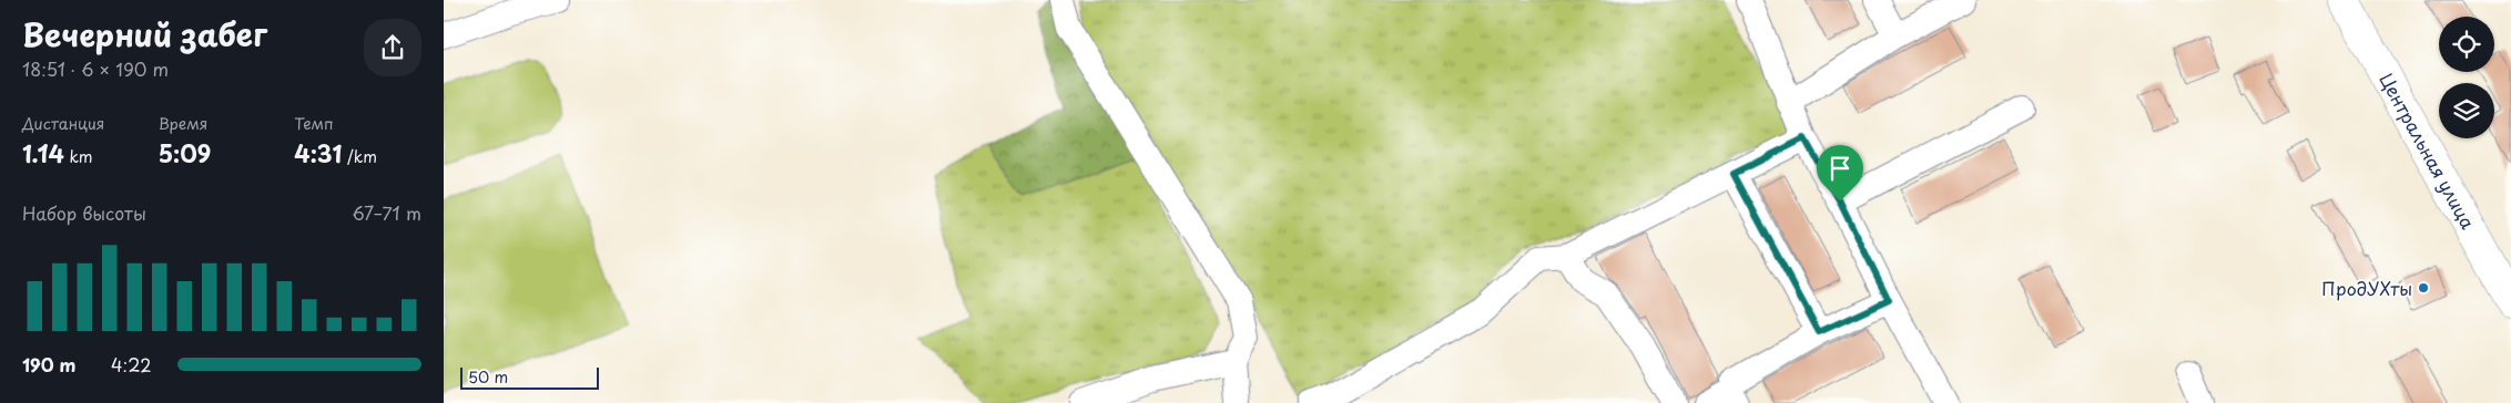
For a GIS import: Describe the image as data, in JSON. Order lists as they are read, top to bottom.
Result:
{
  "streets": {
    "main road": ["Центральная улица"]
  },
  "places": ["ПродУХты"],
  "scale_bar": "50 m",
  "page": {
    "heading": ["Вечерний забег", "18:51 · 6 × 190 m"],
    "stats": [
      ["Дистанция", "1.14 km"],
      ["Время", "5:09"],
      ["Темп", "4:31 /km"]
    ],
    "chart": ["Набор высоты", "67–71 m"],
    "list": [
      {
        "name": "190 m",
        "note": "4:22"
      }
    ],
    "scale": "50 m"
  }
}
